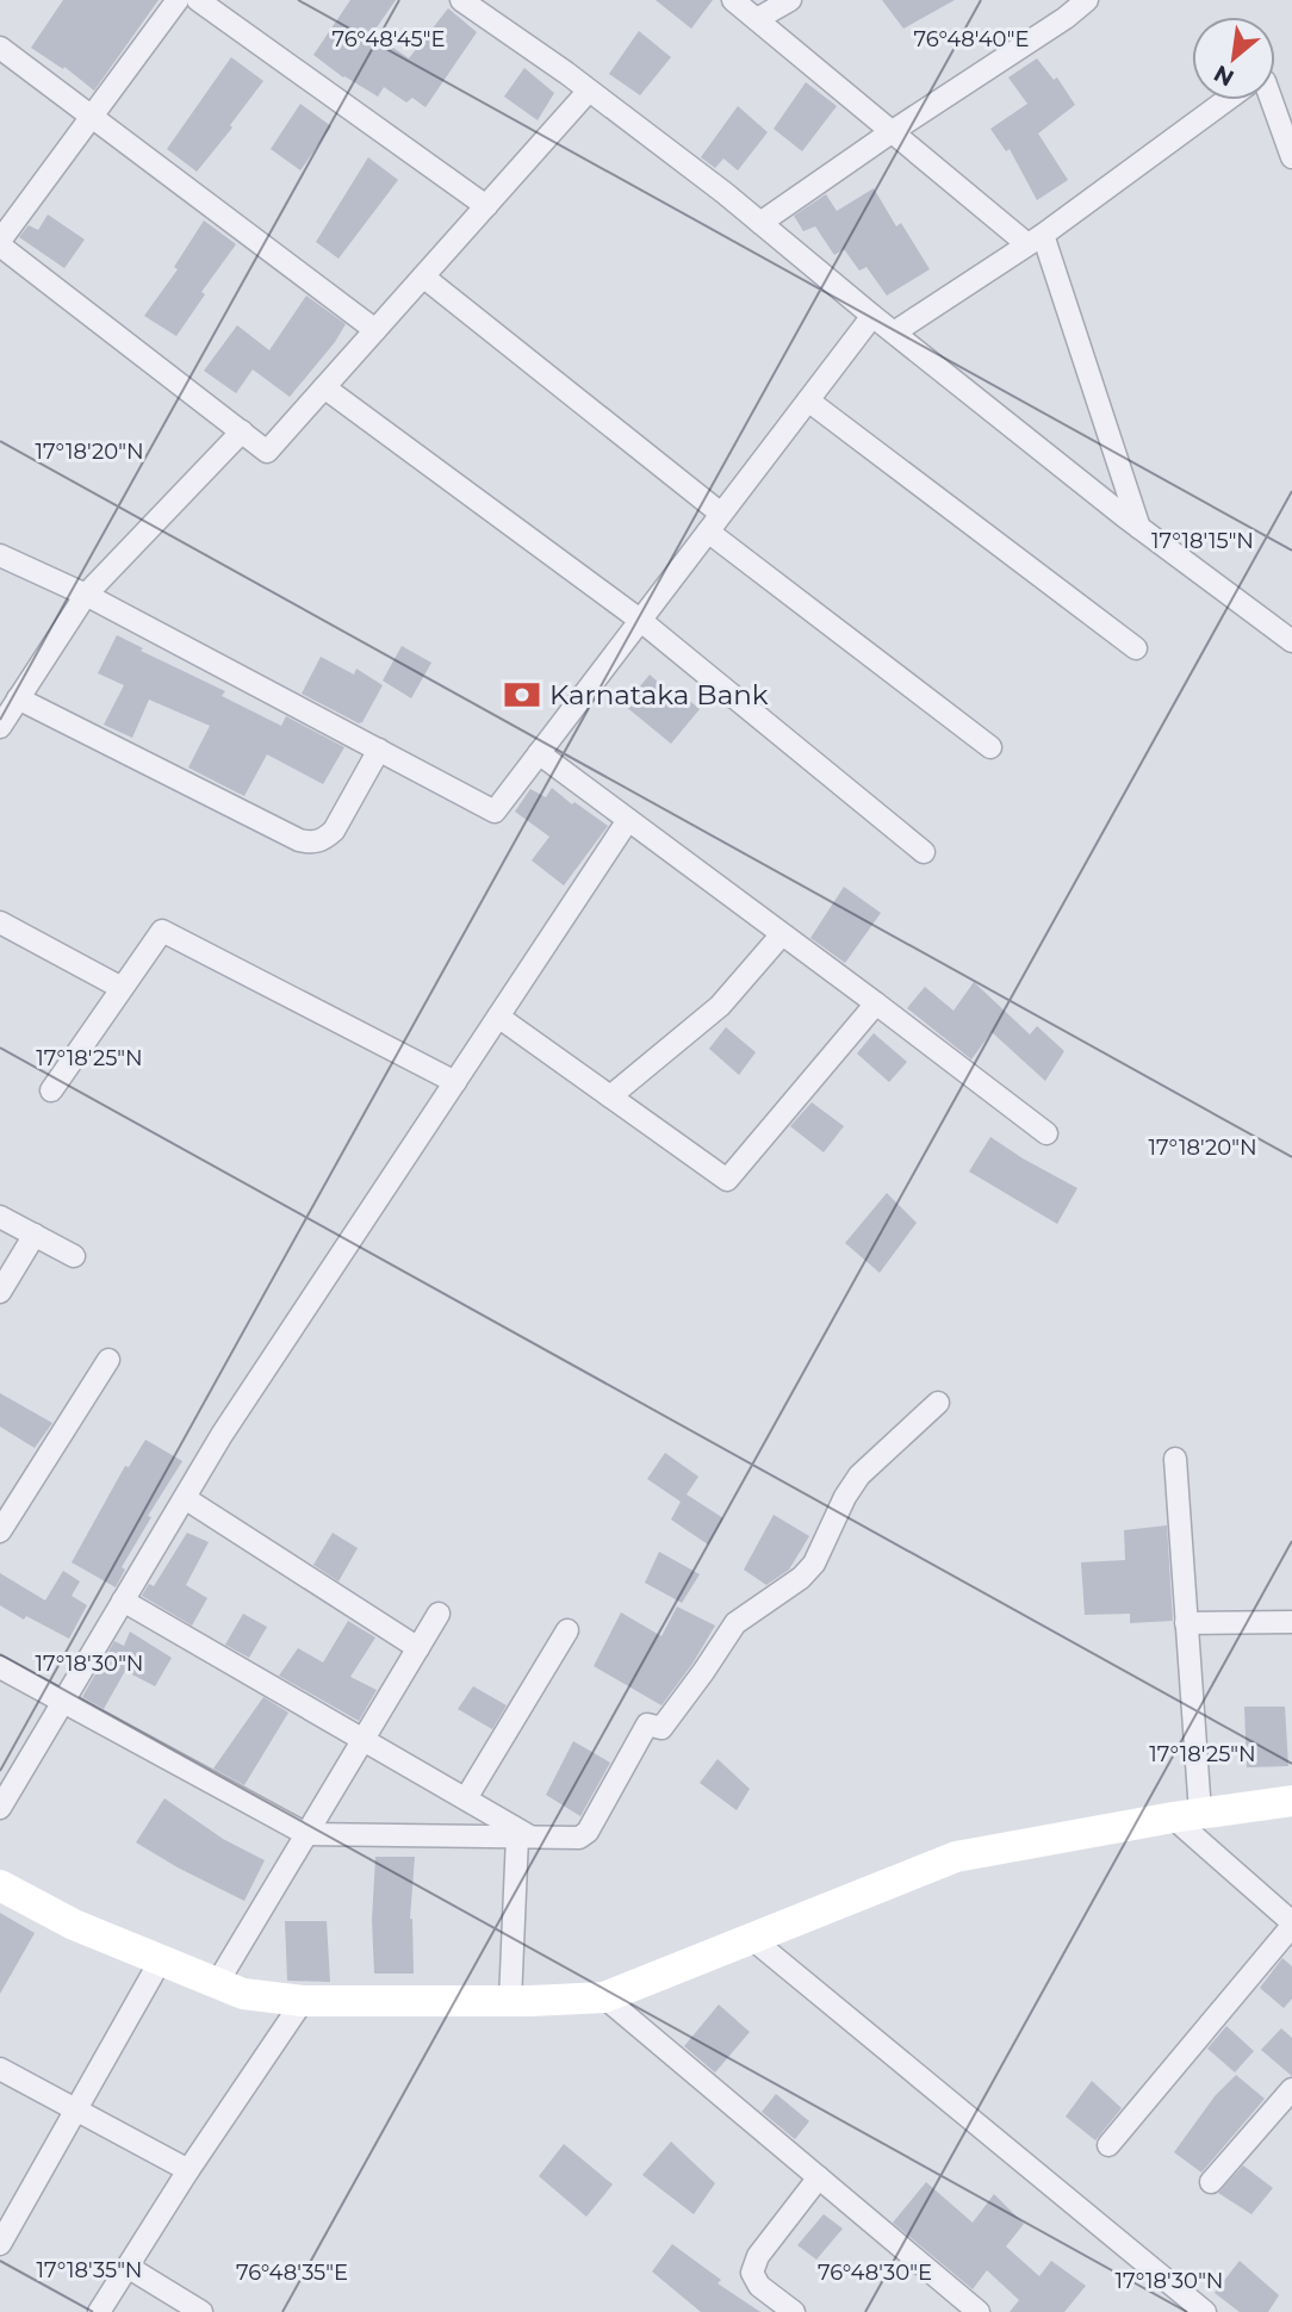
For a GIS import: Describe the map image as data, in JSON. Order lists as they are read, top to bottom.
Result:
{
  "places": {
    "bank": ["Karnataka Bank"]
  },
  "north": "bottom left",
  "coordinates": [
    "76°48'45\"E",
    "76°48'40\"E",
    "17°18'20\"N",
    "17°18'15\"N",
    "17°18'25\"N",
    "17°18'30\"N",
    "17°18'35\"N",
    "76°48'35\"E",
    "76°48'30\"E"
  ]
}
